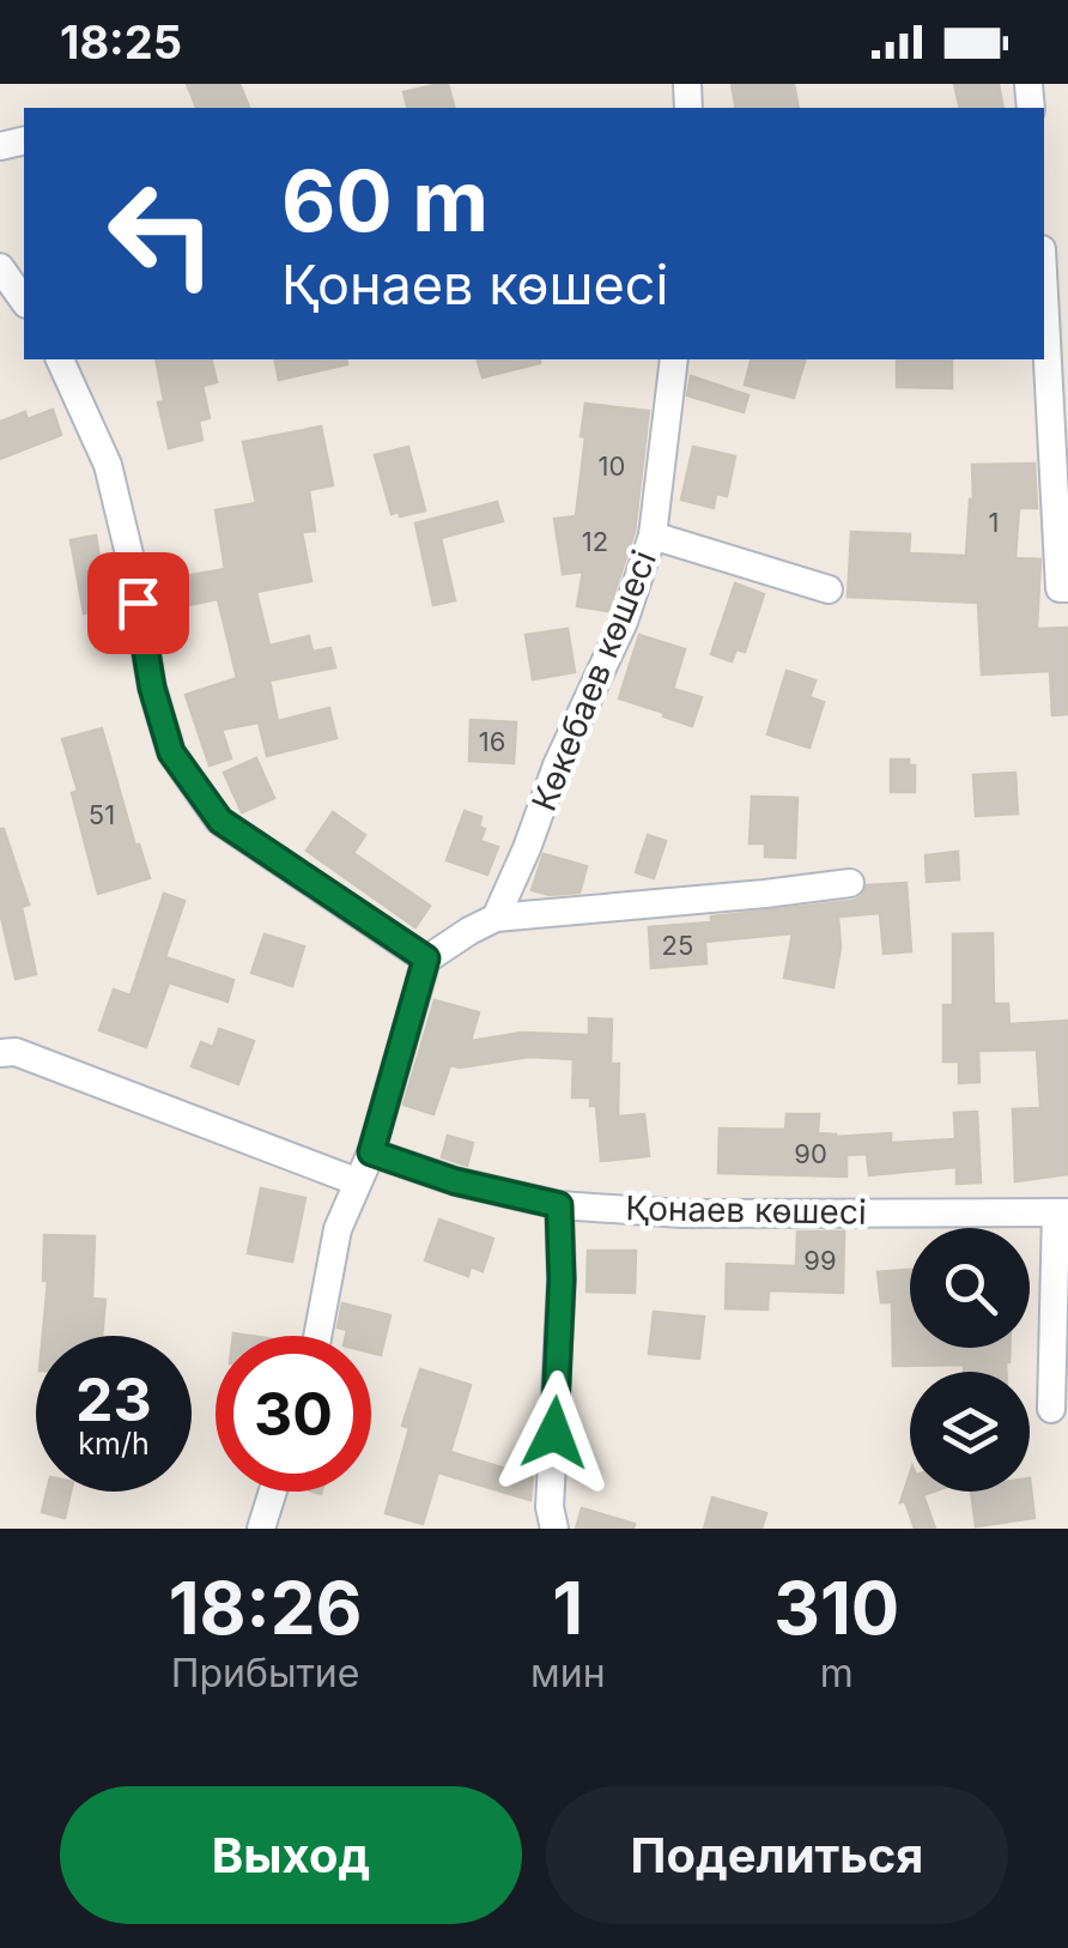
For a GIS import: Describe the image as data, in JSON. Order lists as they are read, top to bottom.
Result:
{
  "streets": {
    "street": ["Көкебаев көшесі", "Қонаев көшесі"]
  },
  "house_numbers": [
    "10",
    "1",
    "12",
    "16",
    "51",
    "25",
    "90",
    "99"
  ],
  "page": {
    "status": "18:25",
    "turn": ["60 m", "Қонаев көшесі"],
    "speed": "23 km/h",
    "limit": "30",
    "eta": [
      "18:26",
      "Прибытие",
      "1",
      "мин",
      "310",
      "m"
    ],
    "buttons": ["Выход", "Поделиться"]
  }
}
